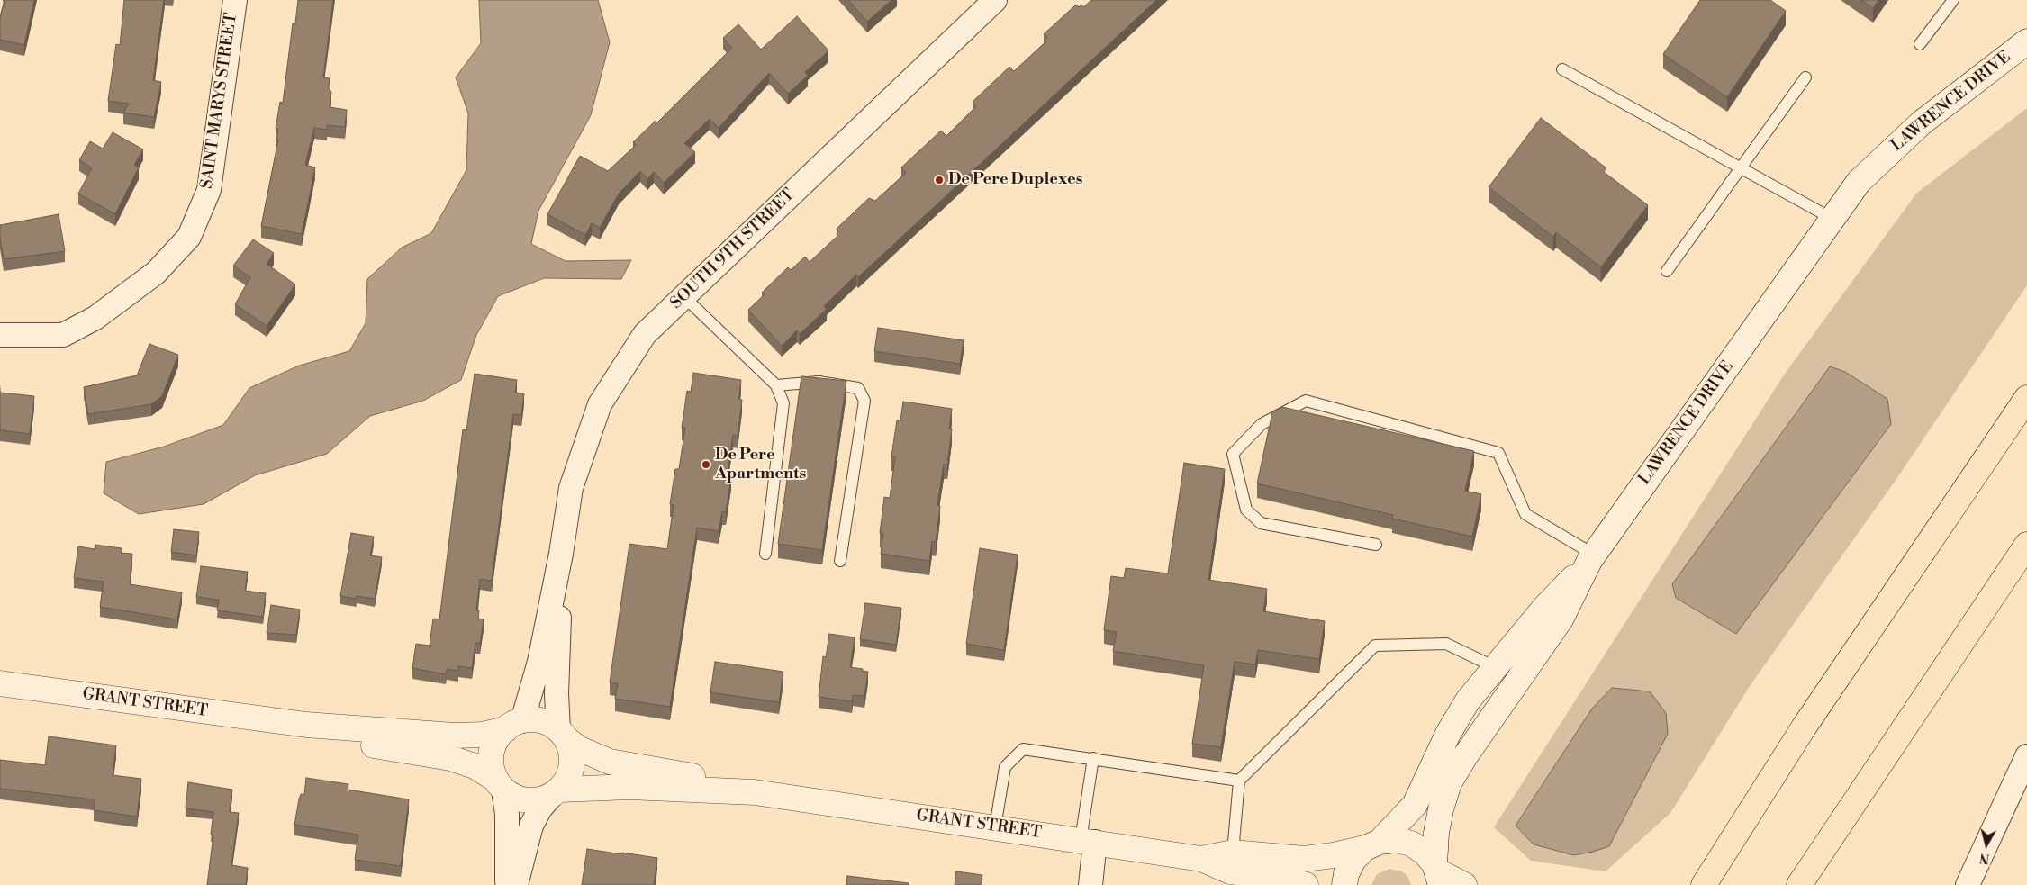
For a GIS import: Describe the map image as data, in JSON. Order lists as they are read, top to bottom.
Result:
{
  "streets": {
    "street": [
      "SAINT MARYS STREET",
      "LAWRENCE DRIVE",
      "SOUTH 9TH STREET",
      "GRANT STREET"
    ]
  },
  "crossings": [
    ["LAWRENCE DRIVE", "GRANT STREET"],
    ["SOUTH 9TH STREET", "GRANT STREET"]
  ],
  "places": ["De Pere Duplexes", "De Pere Apartments"],
  "north": "bottom"
}
